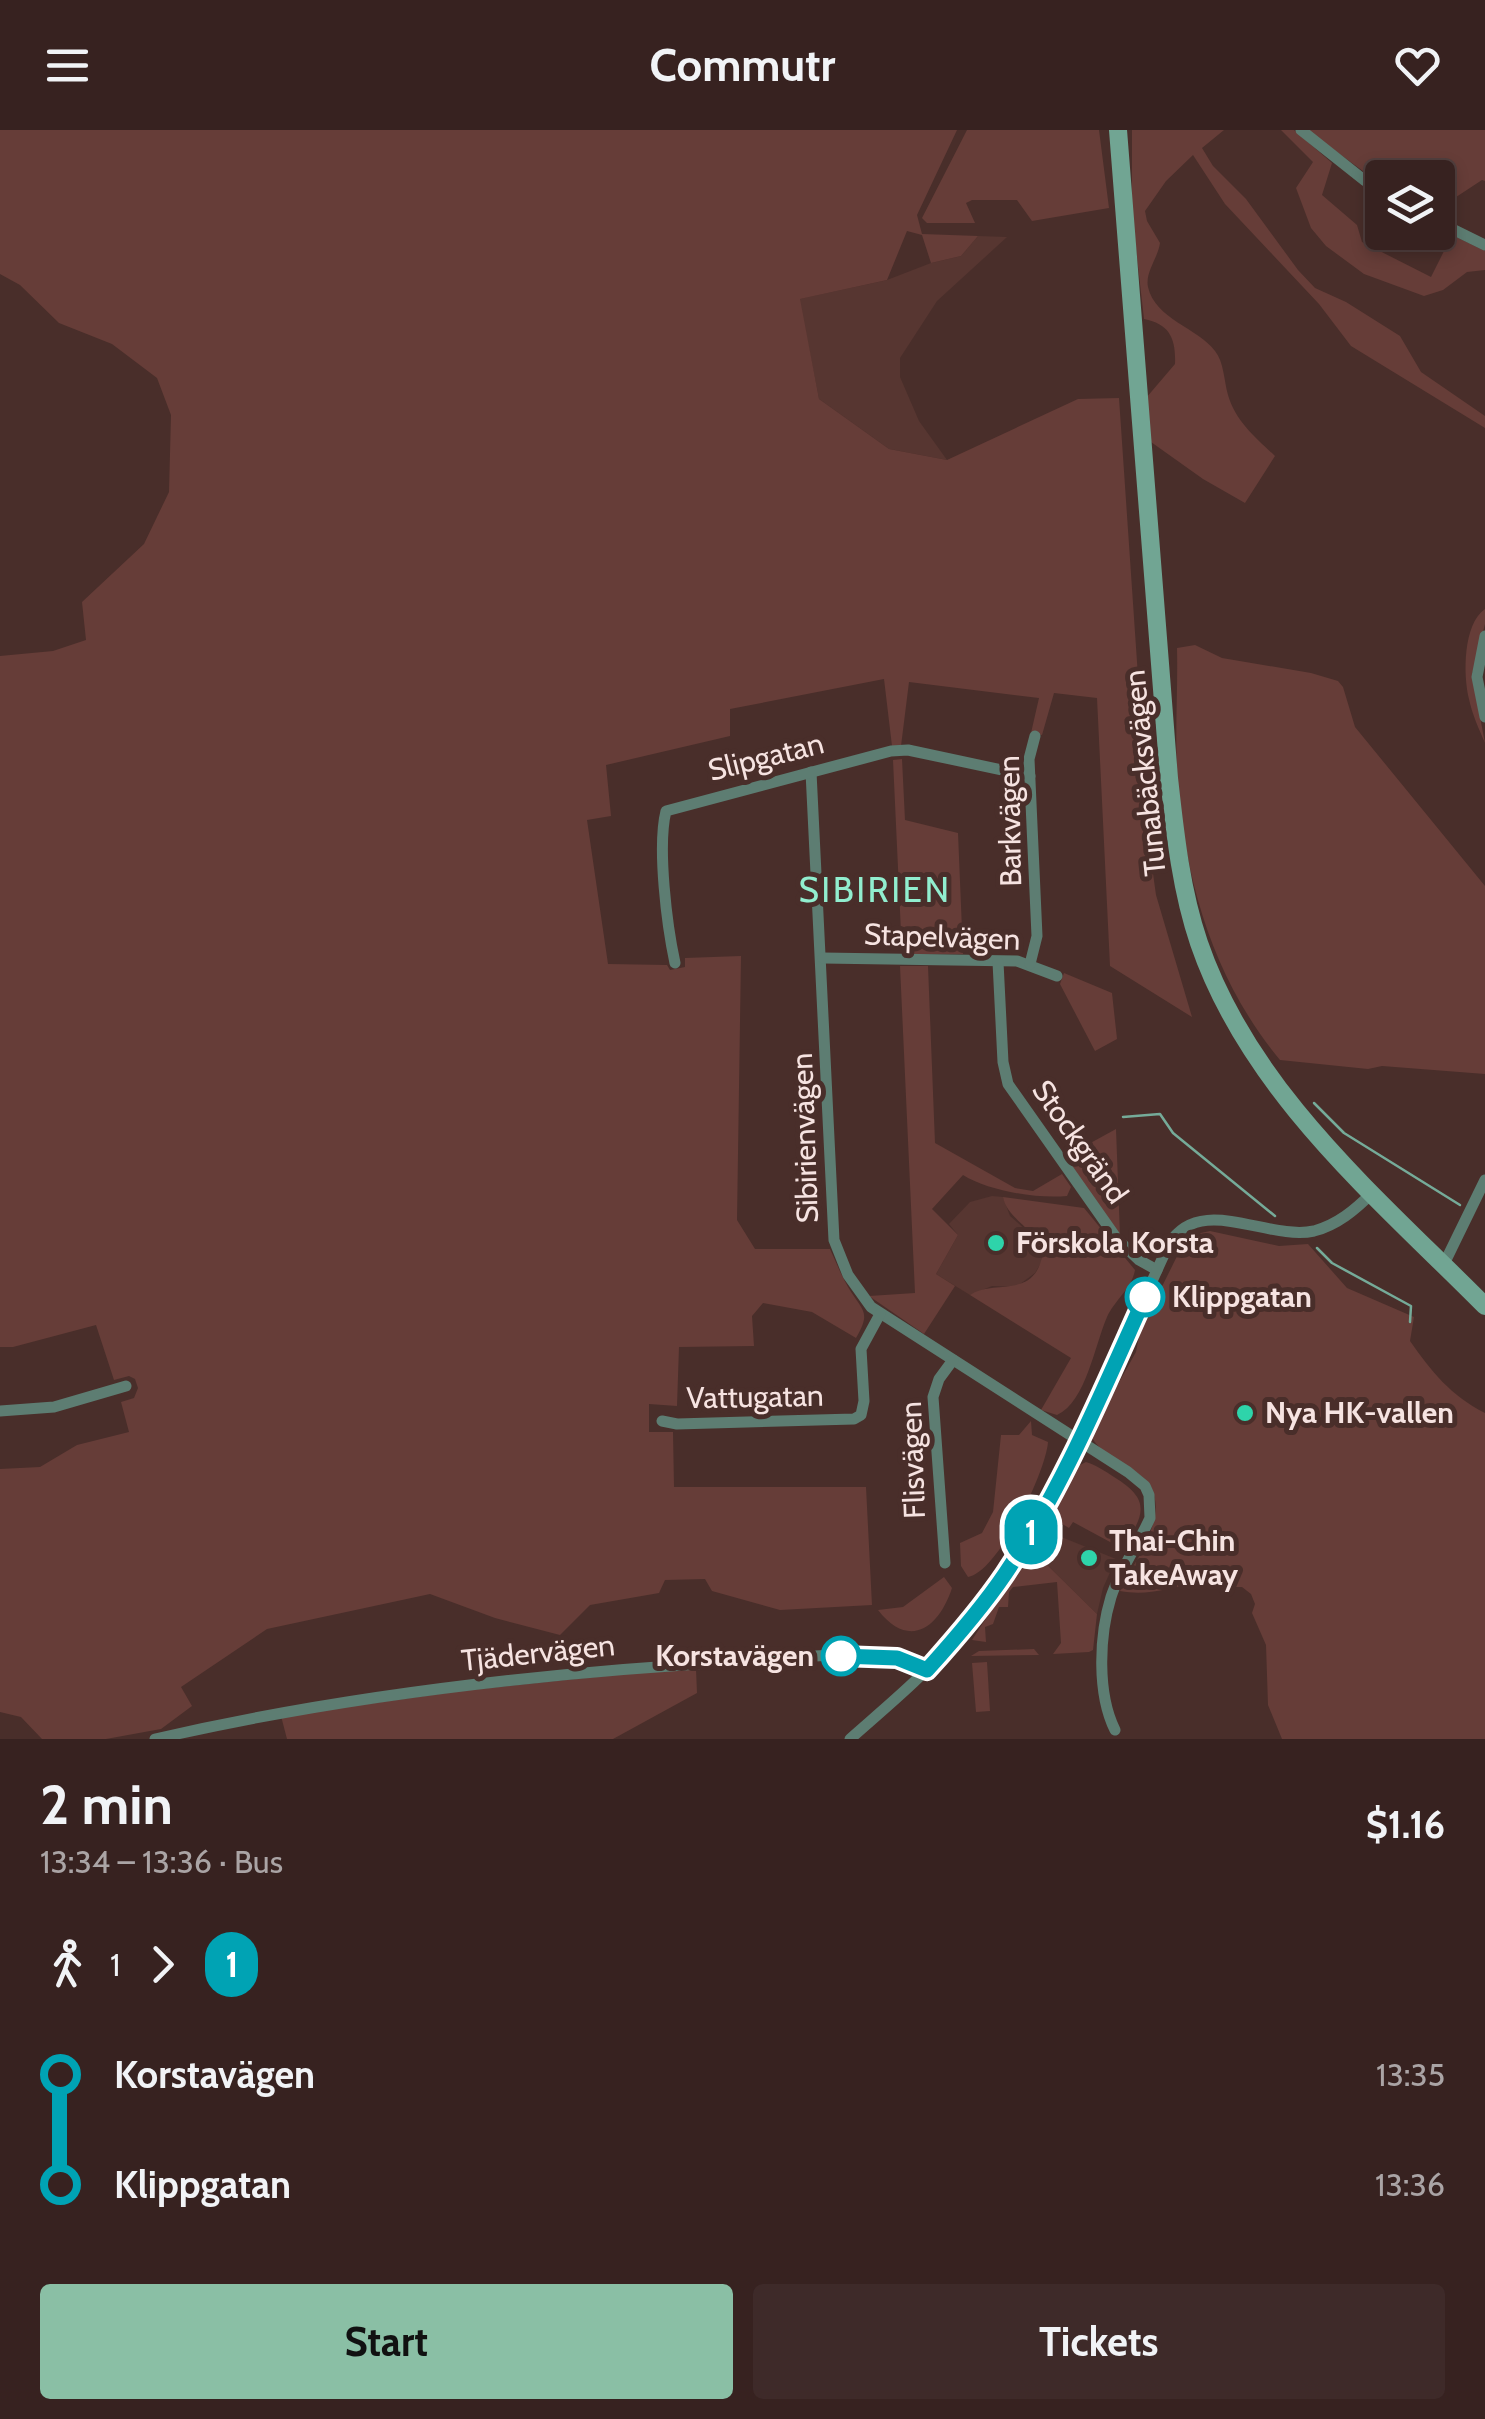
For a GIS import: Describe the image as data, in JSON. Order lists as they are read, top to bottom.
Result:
{
  "streets": {
    "street": [
      "Slipgatan",
      "Tunabäcksvägen",
      "Barkvägen",
      "Stapelvägen",
      "Sibirienvägen",
      "Stockgränd",
      "Vattugatan",
      "Flisvägen",
      "Tjädervägen"
    ]
  },
  "crossings": [
    ["Slipgatan", "Barkvägen"],
    ["Slipgatan", "Sibirienvägen"],
    ["Barkvägen", "Stapelvägen"],
    ["Stapelvägen", "Sibirienvägen"],
    ["Stapelvägen", "Stockgränd"],
    ["Sibirienvägen", "Vattugatan"],
    ["Sibirienvägen", "Flisvägen"]
  ],
  "districts": ["SIBIRIEN"],
  "places": [
    "Förskola Korsta",
    "Klippgatan",
    "Nya HK-vallen",
    "Thai-Chin TakeAway",
    "Korstavägen"
  ],
  "lines": ["bus line 1"],
  "page": {
    "header": "Commutr",
    "on_map": "1",
    "heading": ["2 min", "13:34 – 13:36 · Bus", "$1.16"],
    "legs": ["1", "1"],
    "list": [
      {
        "name": "Korstavägen",
        "value": "13:35"
      },
      {
        "name": "Klippgatan",
        "value": "13:36"
      }
    ],
    "buttons": ["Start", "Tickets"]
  }
}
